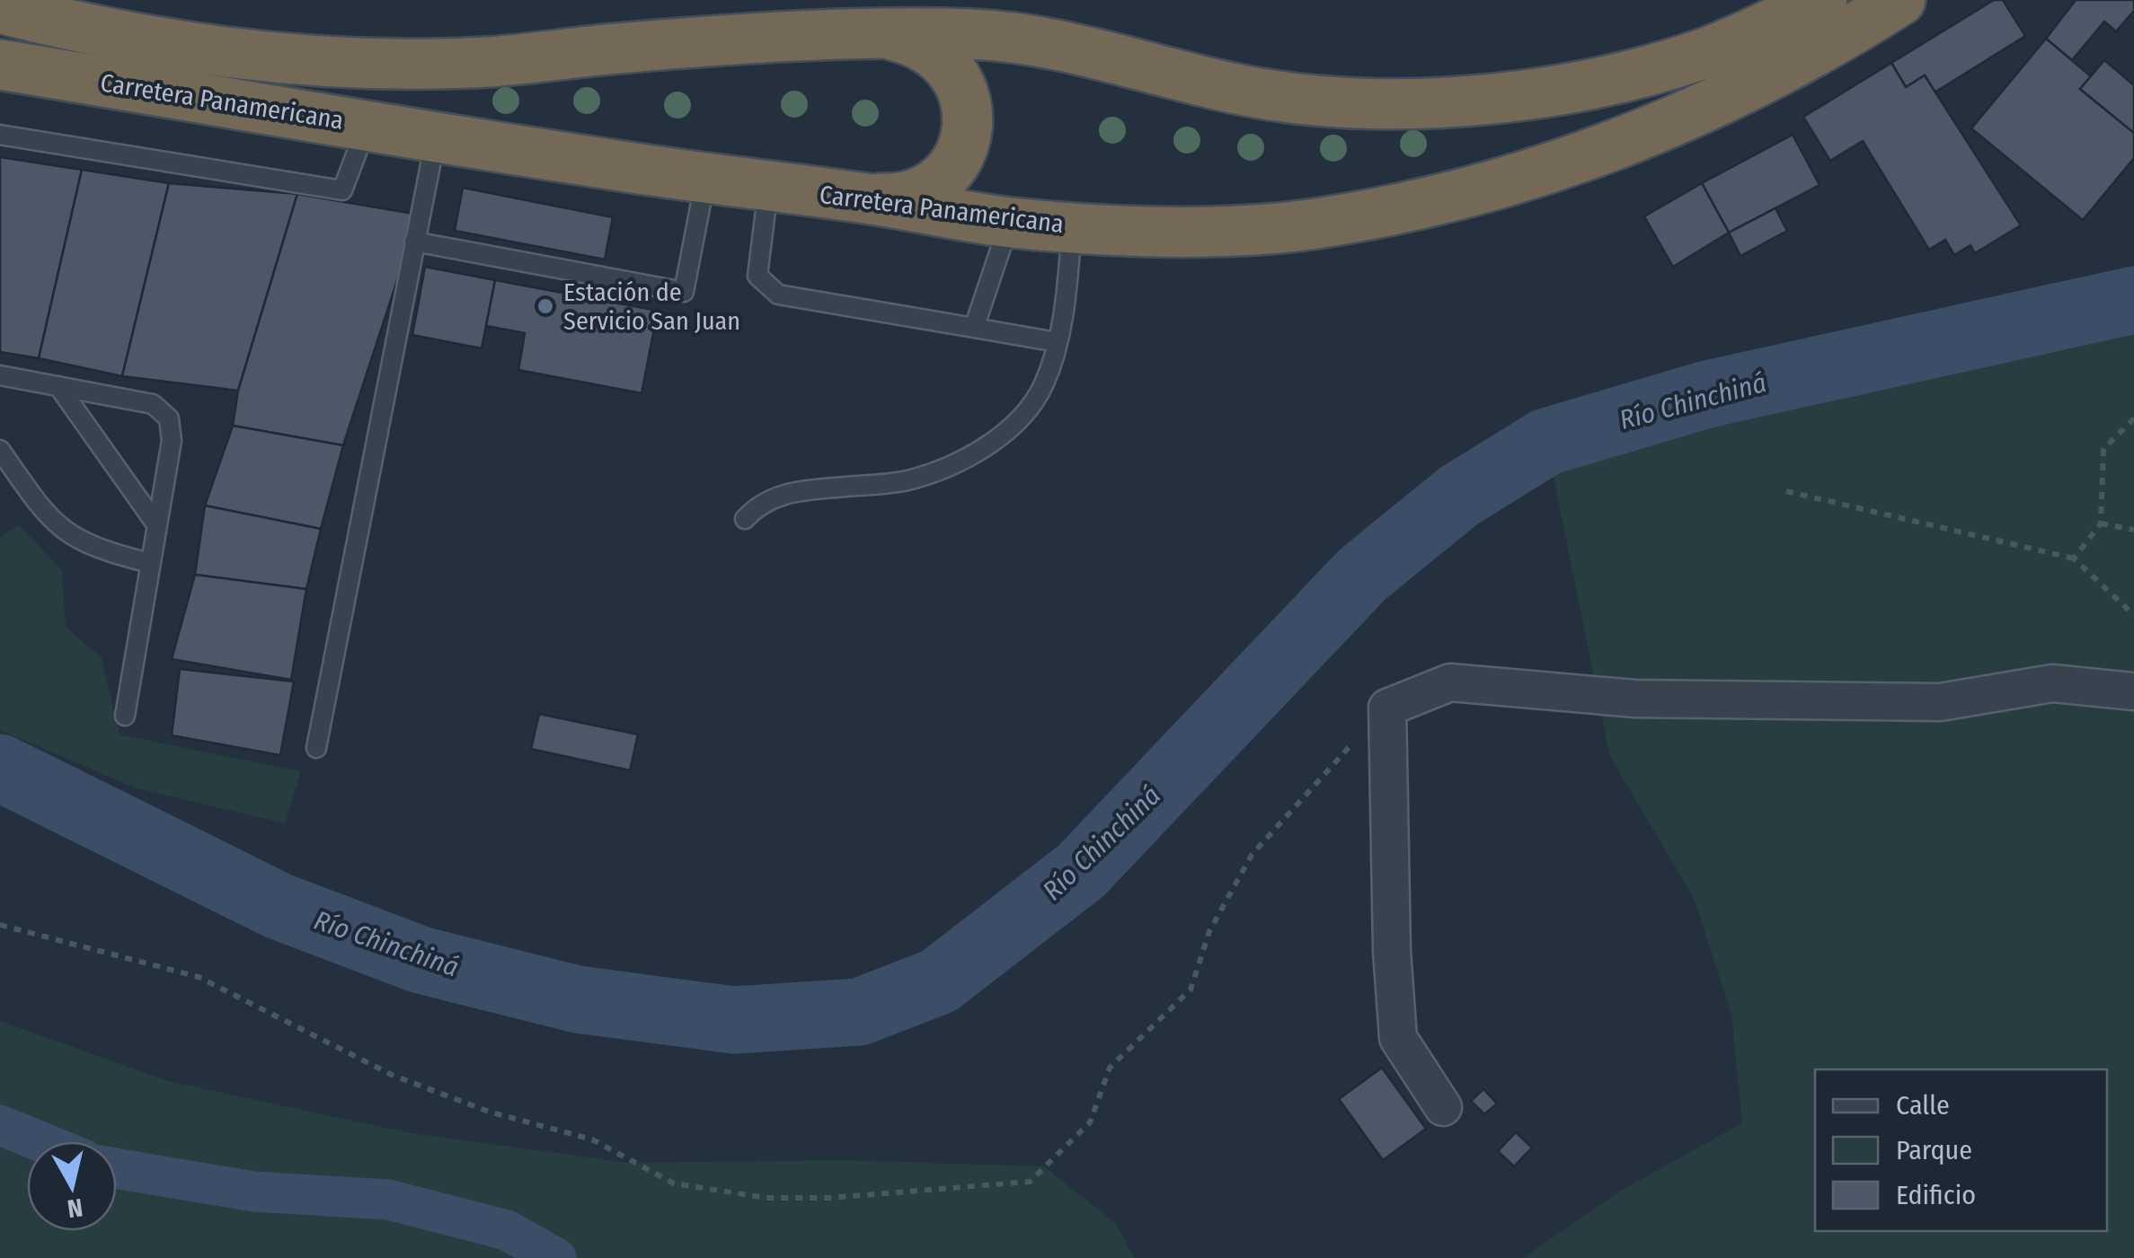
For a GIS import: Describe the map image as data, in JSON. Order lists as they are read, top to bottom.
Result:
{
  "streets": {
    "highway": ["Carretera Panamericana"]
  },
  "water": ["Río Chinchiná"],
  "places": ["Estación de Servicio San Juan"],
  "legend": ["Calle", "Parque", "Edificio"],
  "north": "bottom"
}
